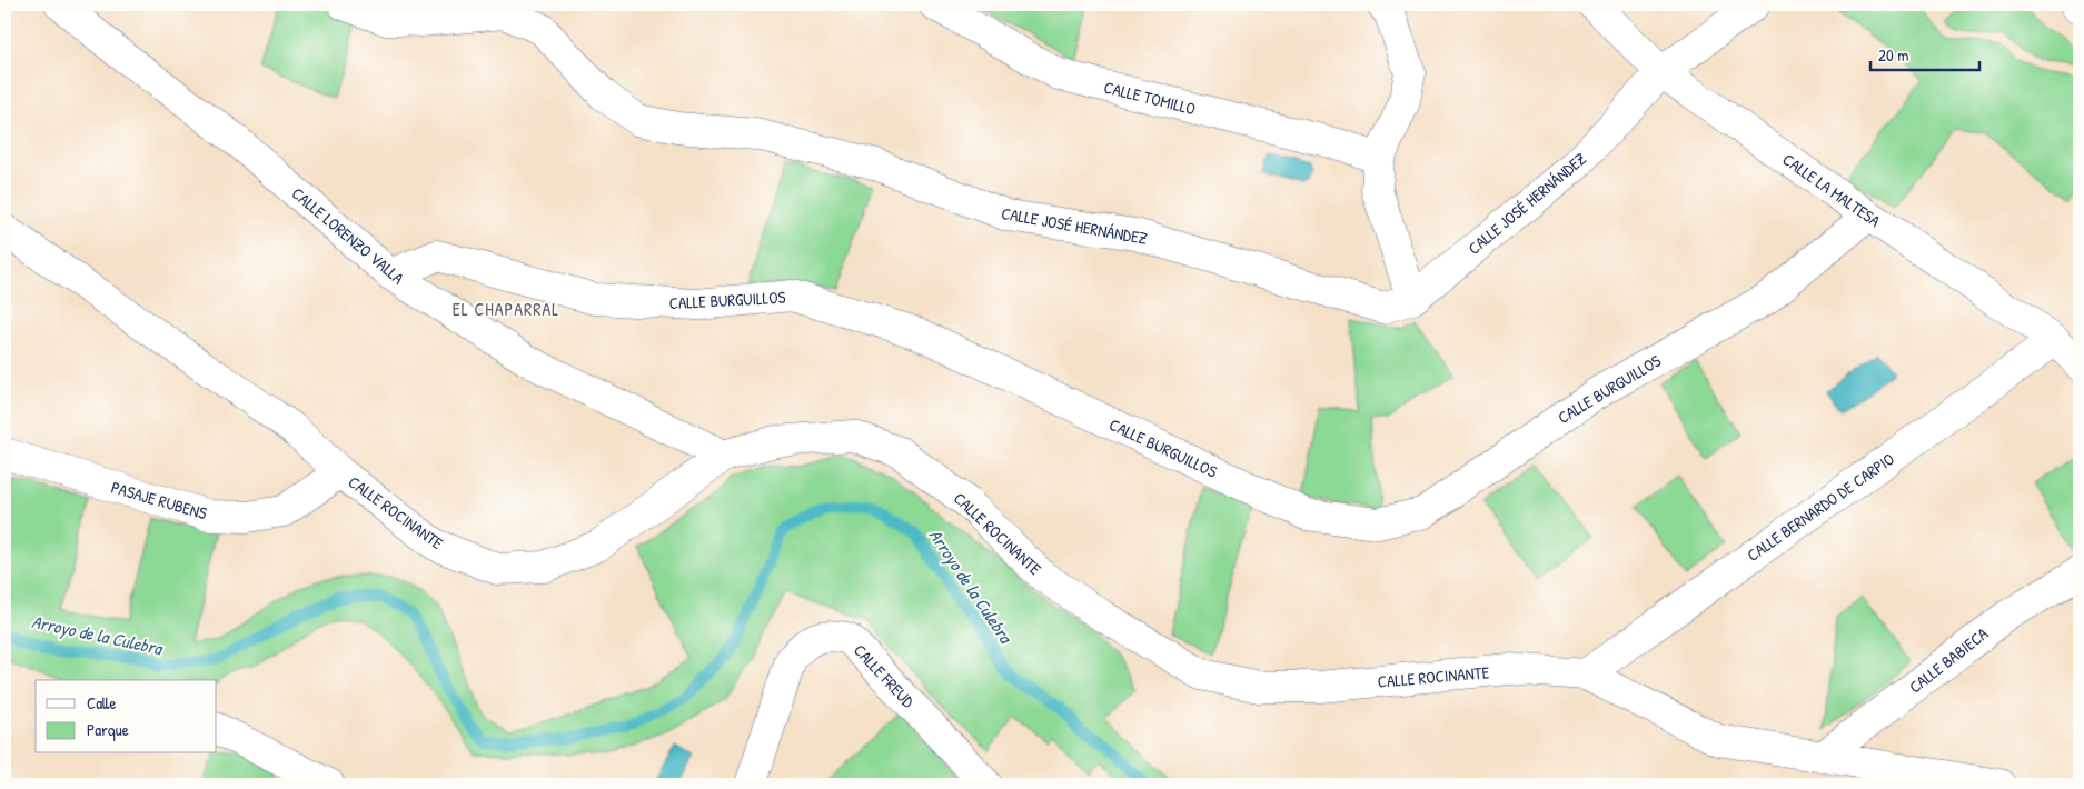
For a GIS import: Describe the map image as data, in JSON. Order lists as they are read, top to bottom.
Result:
{
  "streets": {
    "street": [
      "CALLE TOMILLO",
      "CALLE LA MALTESA",
      "CALLE JOSÉ HERNÁNDEZ",
      "CALLE LORENZO VALLA",
      "CALLE BURGUILLOS",
      "PASAJE RUBENS",
      "CALLE BERNARDO DE CARPIO",
      "CALLE ROCINANTE",
      "CALLE BABIECA",
      "CALLE FREUD"
    ]
  },
  "crossings": [
    ["CALLE LA MALTESA", "CALLE JOSÉ HERNÁNDEZ"],
    ["CALLE LA MALTESA", "CALLE BURGUILLOS"],
    ["CALLE LA MALTESA", "CALLE BERNARDO DE CARPIO"],
    ["CALLE LORENZO VALLA", "CALLE BURGUILLOS"],
    ["CALLE LORENZO VALLA", "CALLE ROCINANTE"],
    ["PASAJE RUBENS", "CALLE ROCINANTE"],
    ["CALLE BERNARDO DE CARPIO", "CALLE ROCINANTE"],
    ["CALLE ROCINANTE", "CALLE BABIECA"]
  ],
  "districts": ["EL CHAPARRAL"],
  "water": ["Arroyo de la Culebra"],
  "legend": ["Calle", "Parque"],
  "scale_bar": "20 m"
}
